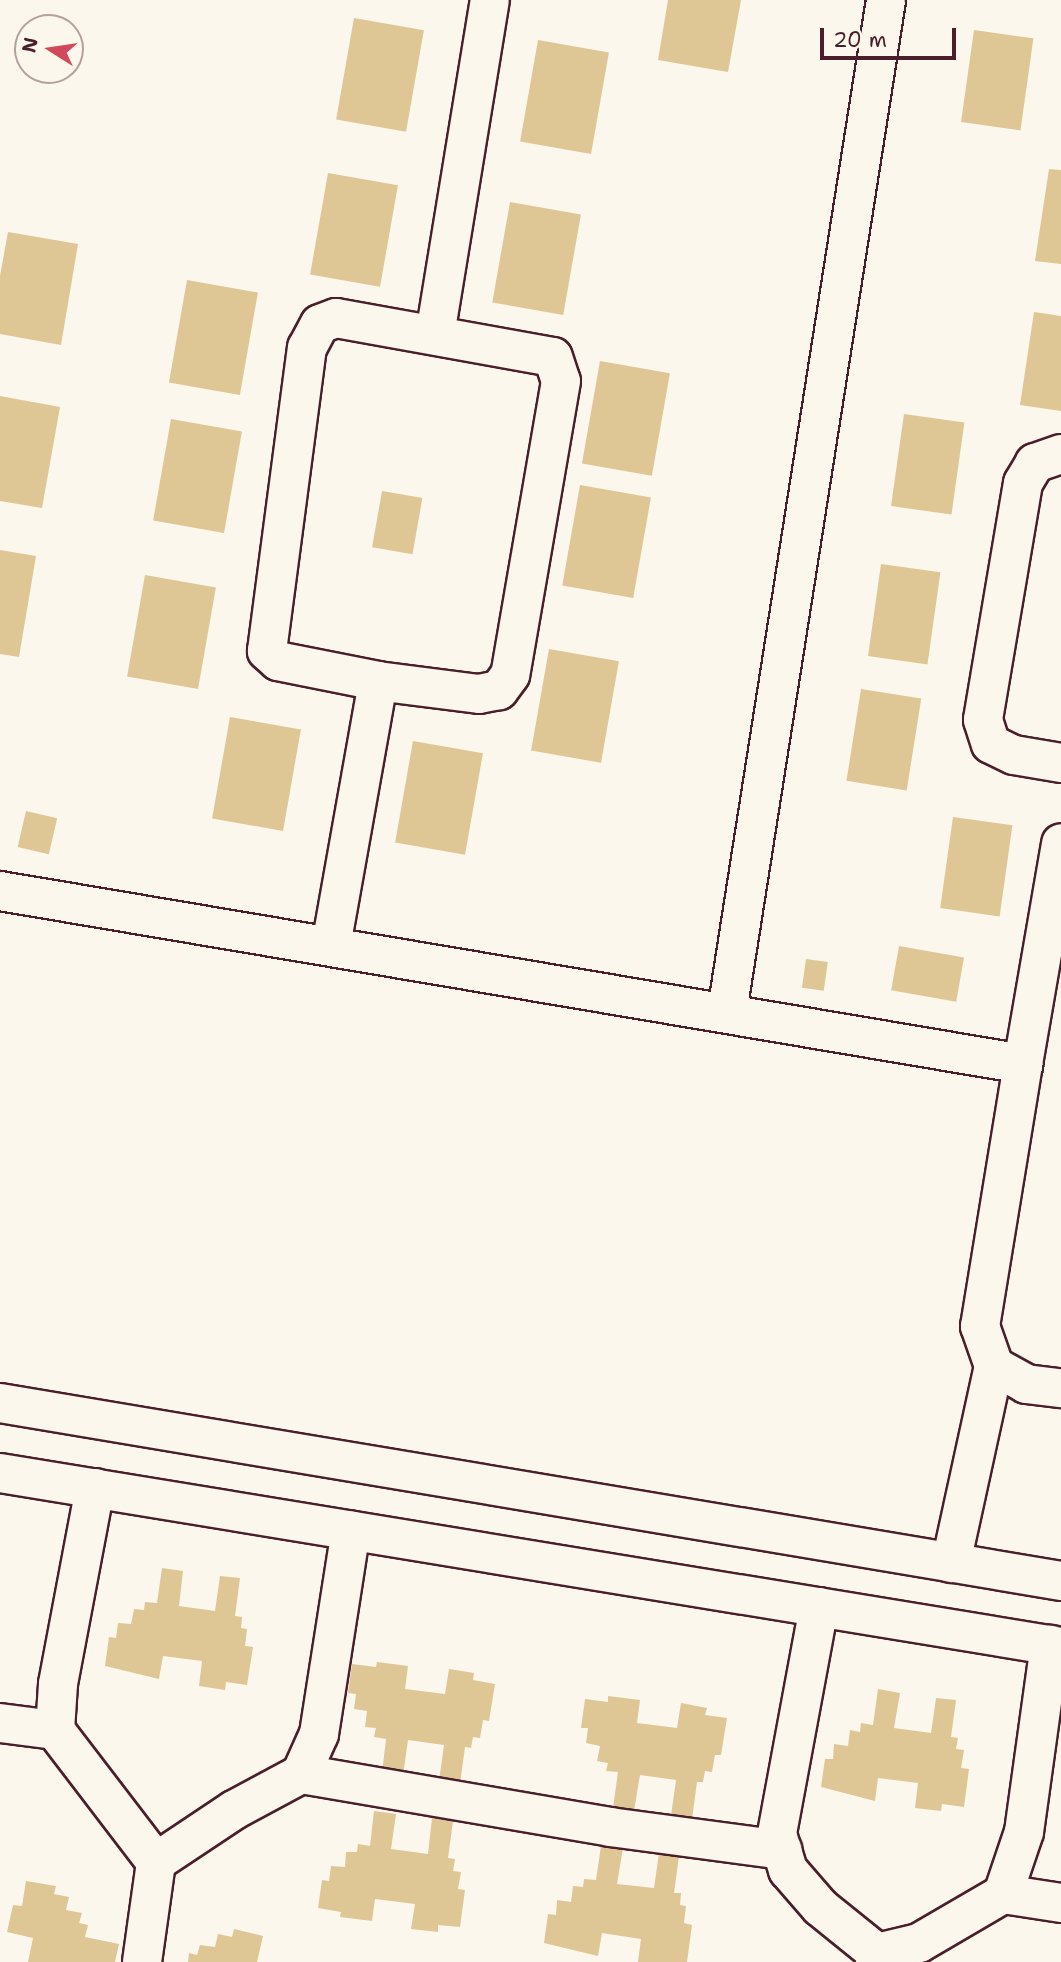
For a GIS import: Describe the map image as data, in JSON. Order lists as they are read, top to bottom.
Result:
{
  "scale_bar": "20 m",
  "north": "left"
}
